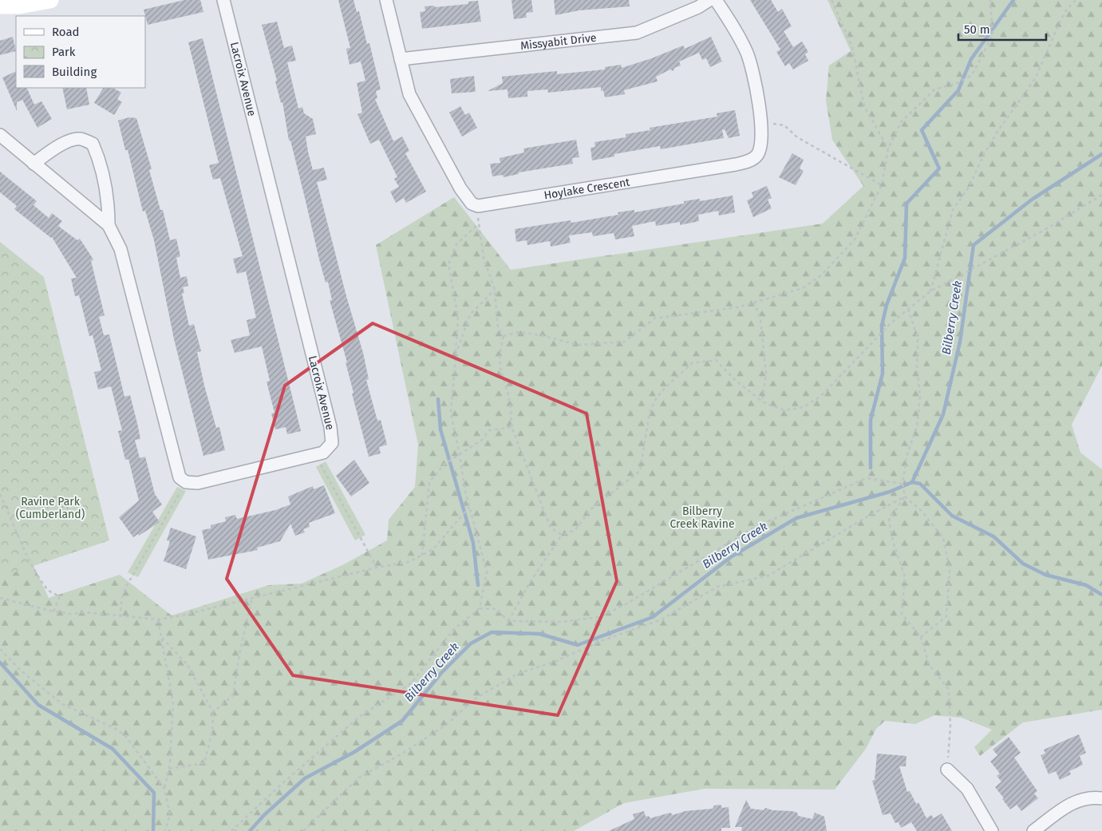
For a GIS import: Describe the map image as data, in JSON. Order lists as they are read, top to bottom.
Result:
{
  "streets": {
    "street": ["Missyabit Drive", "Lacroix Avenue", "Hoylake Crescent"]
  },
  "water": ["Bilberry Creek"],
  "parks": ["Ravine Park (Cumberland)", "Bilberry Creek Ravine"],
  "legend": ["Road", "Park", "Building"],
  "scale_bar": "50 m"
}
